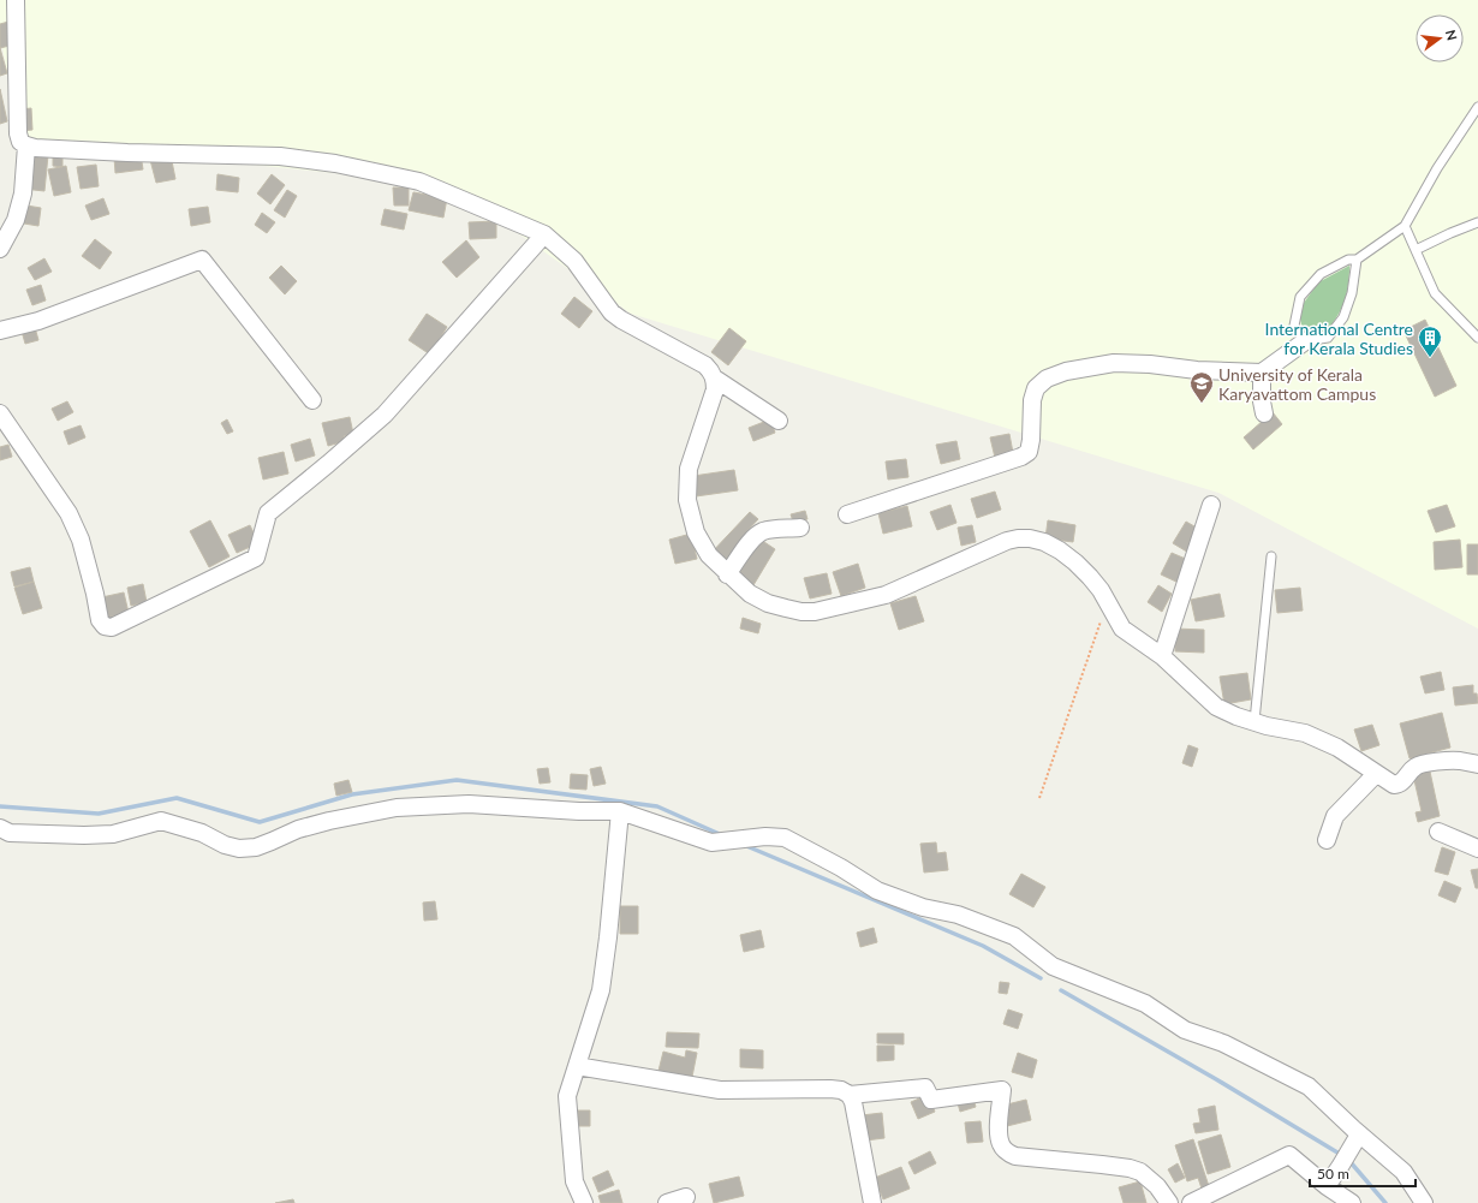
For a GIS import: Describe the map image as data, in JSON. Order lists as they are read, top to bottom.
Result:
{
  "places": {
    "building": ["International Centre for Kerala Studies"],
    "school or university": ["University of Kerala Karyavattom Campus"]
  },
  "scale_bar": "50 m",
  "north": "right"
}
